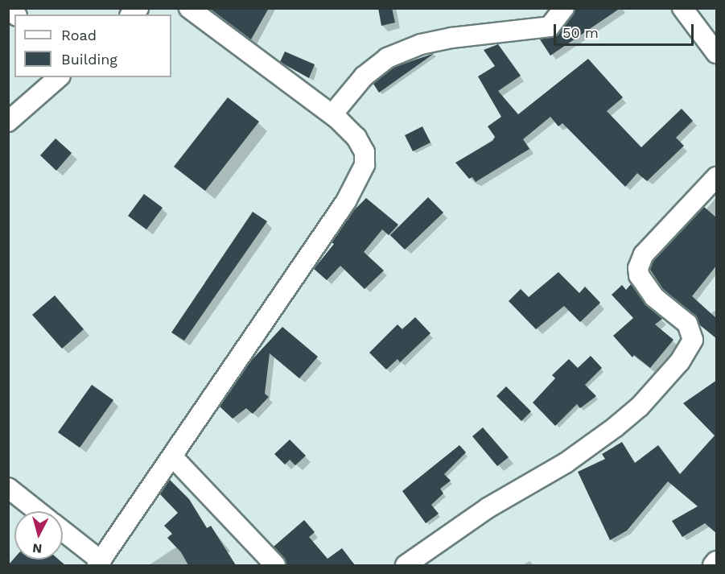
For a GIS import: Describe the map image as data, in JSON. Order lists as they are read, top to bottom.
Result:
{
  "legend": ["Road", "Building"],
  "scale_bar": "50 m",
  "north": "bottom"
}
